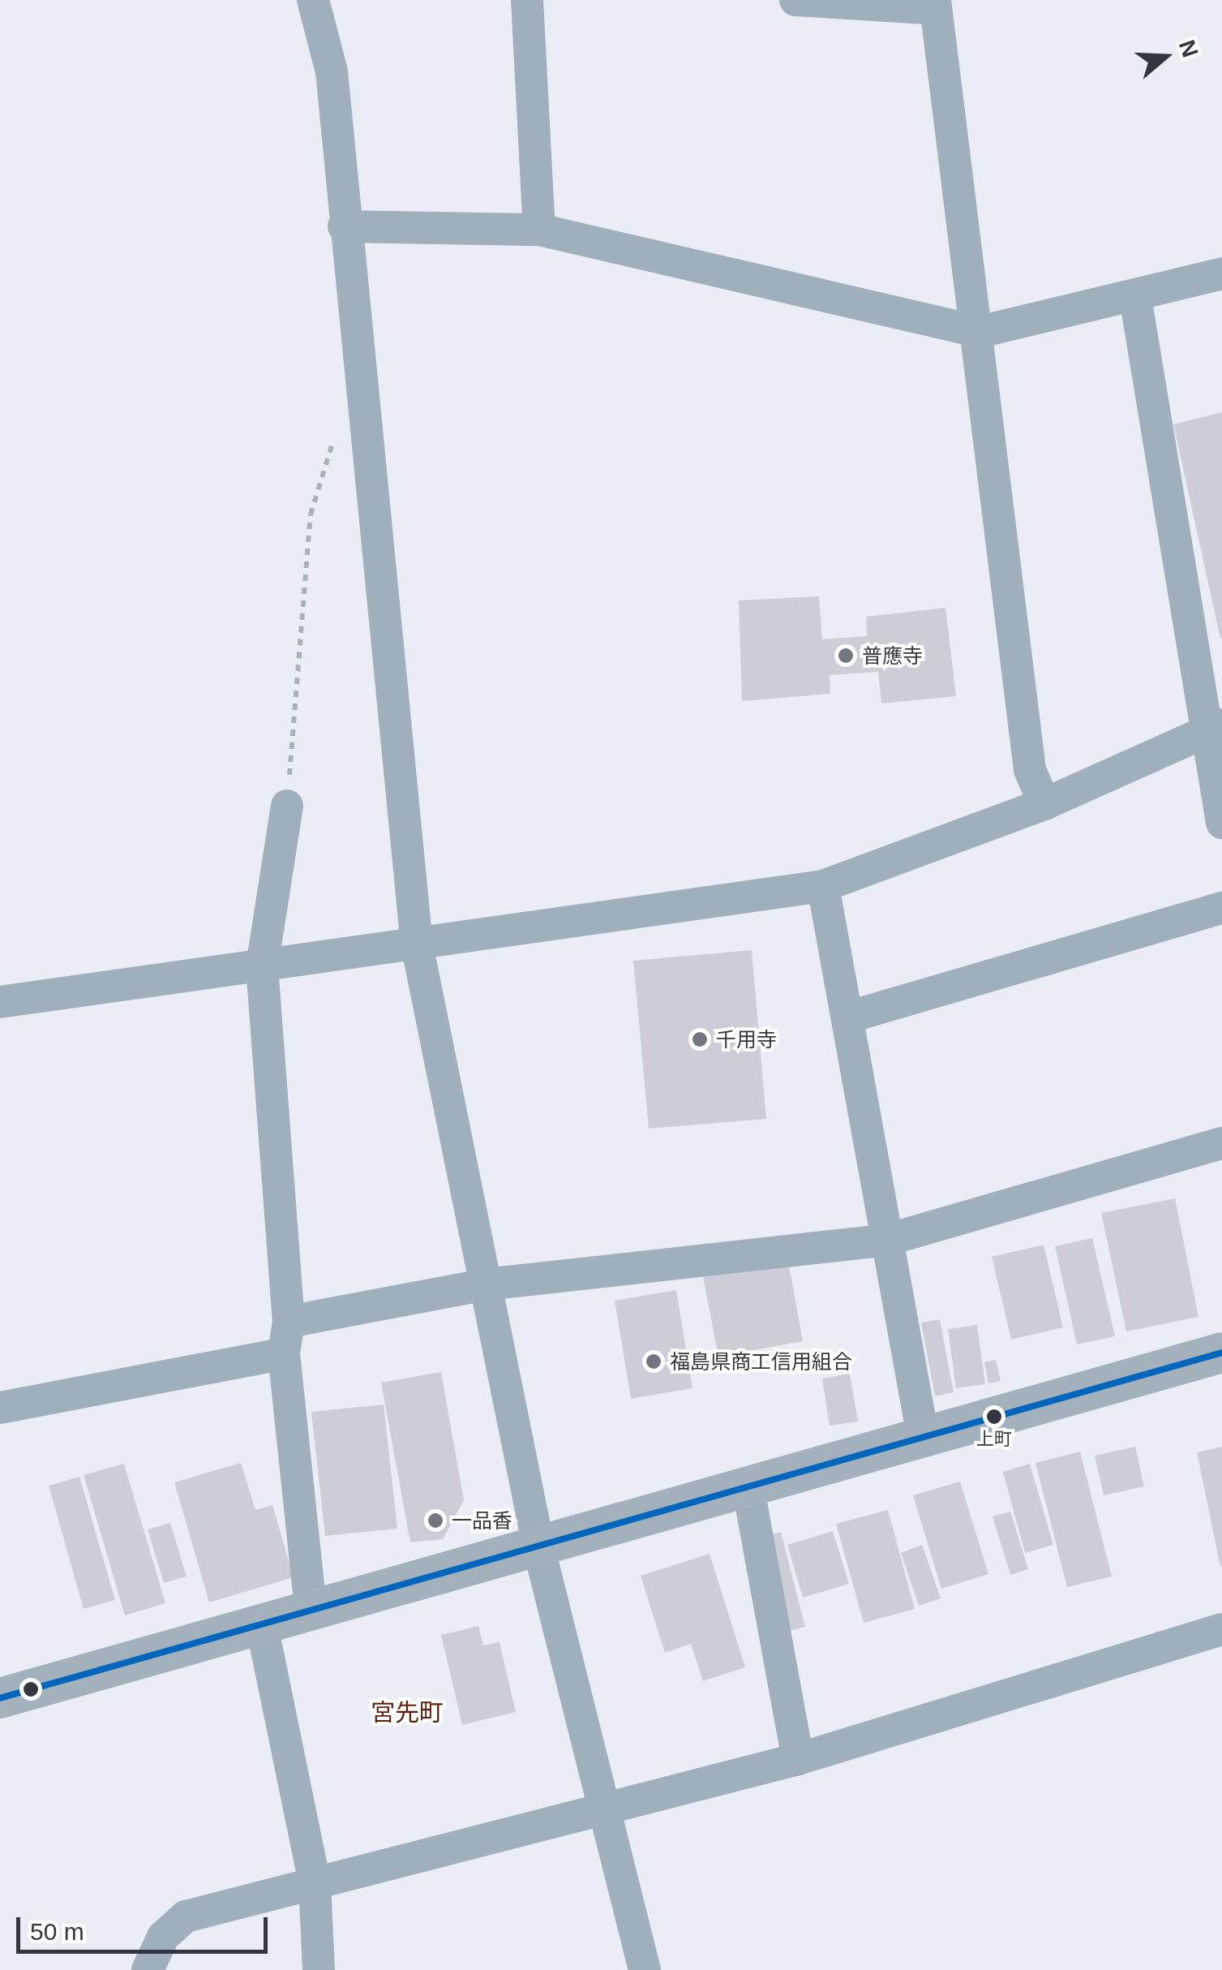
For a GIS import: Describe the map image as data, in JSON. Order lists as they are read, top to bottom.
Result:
{
  "districts": ["宮先町"],
  "places": [
    "普應寺",
    "千用寺",
    "福島県商工信用組合",
    "上町",
    "一品香"
  ],
  "scale_bar": "50 m",
  "north": "right"
}
